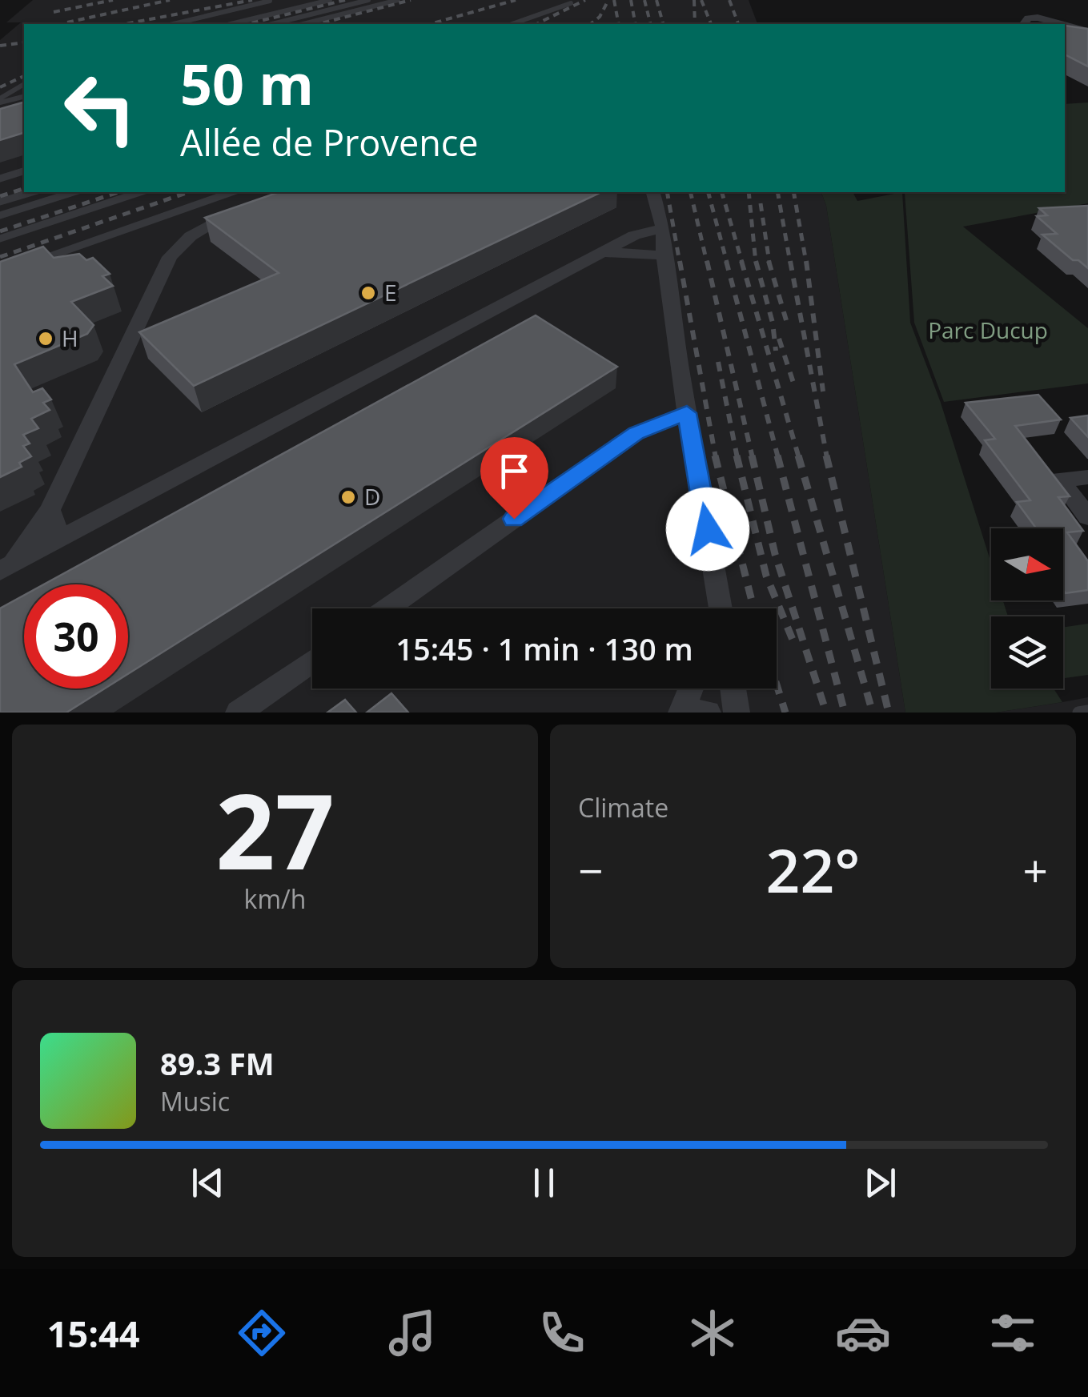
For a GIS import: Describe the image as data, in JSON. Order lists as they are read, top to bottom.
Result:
{
  "parks": ["Parc Ducup"],
  "places": ["E", "H", "D"],
  "north": "right",
  "page": {
    "turn": ["50 m", "Allée de Provence"],
    "limit": "30",
    "trip": "15:45 · 1 min · 130 m",
    "tile": [
      ["27", "km/h"],
      "Climate"
    ],
    "heat": ["−", "22°", "+"],
    "song": ["89.3 FM", "Music"],
    "tabs": "15:44"
  }
}
